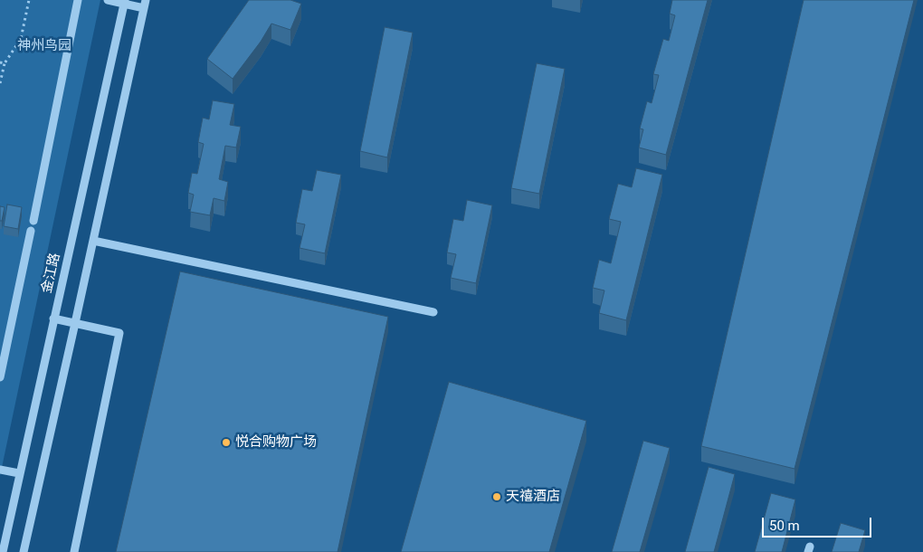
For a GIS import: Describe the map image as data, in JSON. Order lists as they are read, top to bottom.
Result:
{
  "streets": {
    "street": ["金江路"]
  },
  "parks": ["神州鸟园"],
  "places": ["悦合购物广场", "天禧酒店"],
  "scale_bar": "50 m"
}
